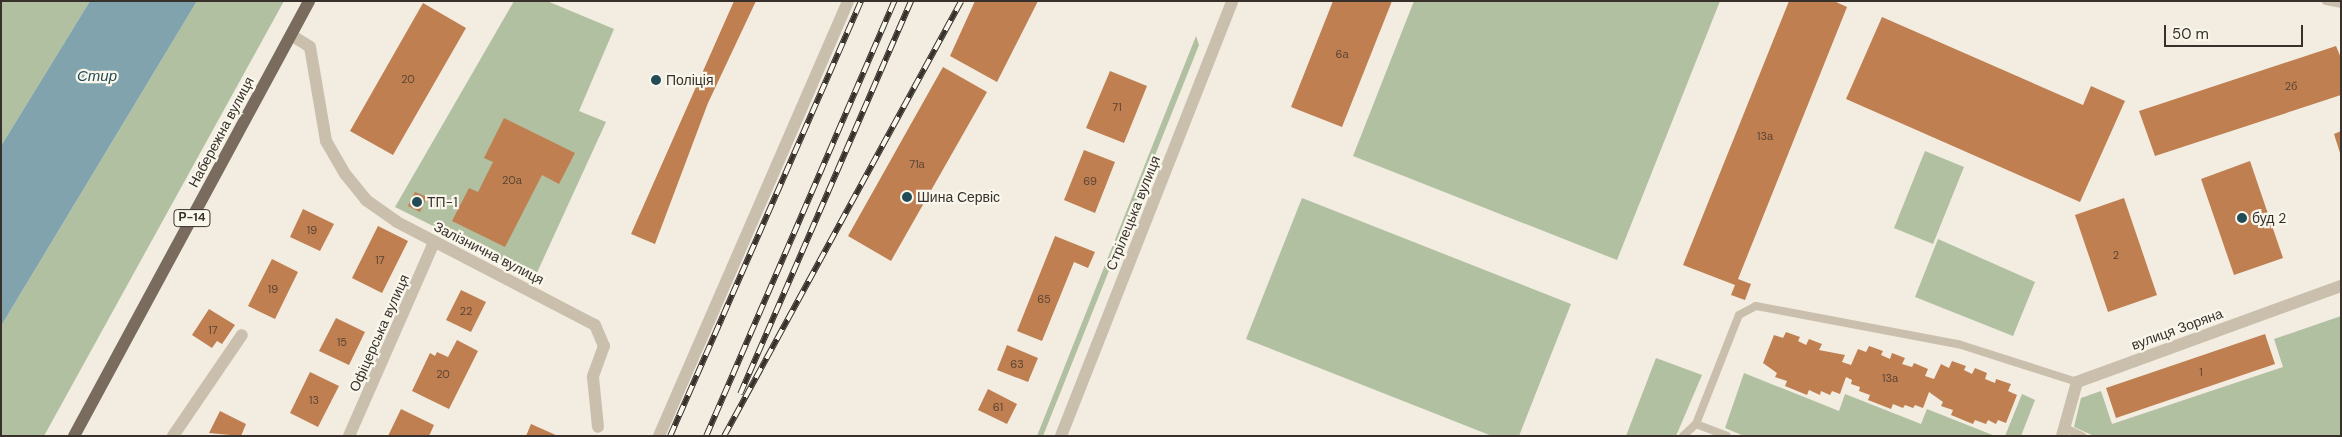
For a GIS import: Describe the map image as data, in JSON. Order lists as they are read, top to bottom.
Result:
{
  "streets": {
    "main road": ["Набережна вулиця", "Р-14"],
    "street": [
      "Стрілецька вулиця",
      "Залізнична вулиця",
      "вулиця Зоряна",
      "Офіцерська вулиця"
    ]
  },
  "crossings": [
    ["Набережна вулиця", "Залізнична вулиця"],
    ["Залізнична вулиця", "Офіцерська вулиця"]
  ],
  "water": ["Стир"],
  "places": [
    "Поліція",
    "Шина Сервіс",
    "ТП-1",
    "буд 2"
  ],
  "house_numbers": [
    "6а",
    "20",
    "2б",
    "71",
    "13а",
    "71а",
    "20а",
    "69",
    "19",
    "2",
    "17",
    "19",
    "65",
    "22",
    "17",
    "15",
    "63",
    "1",
    "20",
    "13а",
    "13",
    "61"
  ],
  "scale_bar": "50 m"
}
